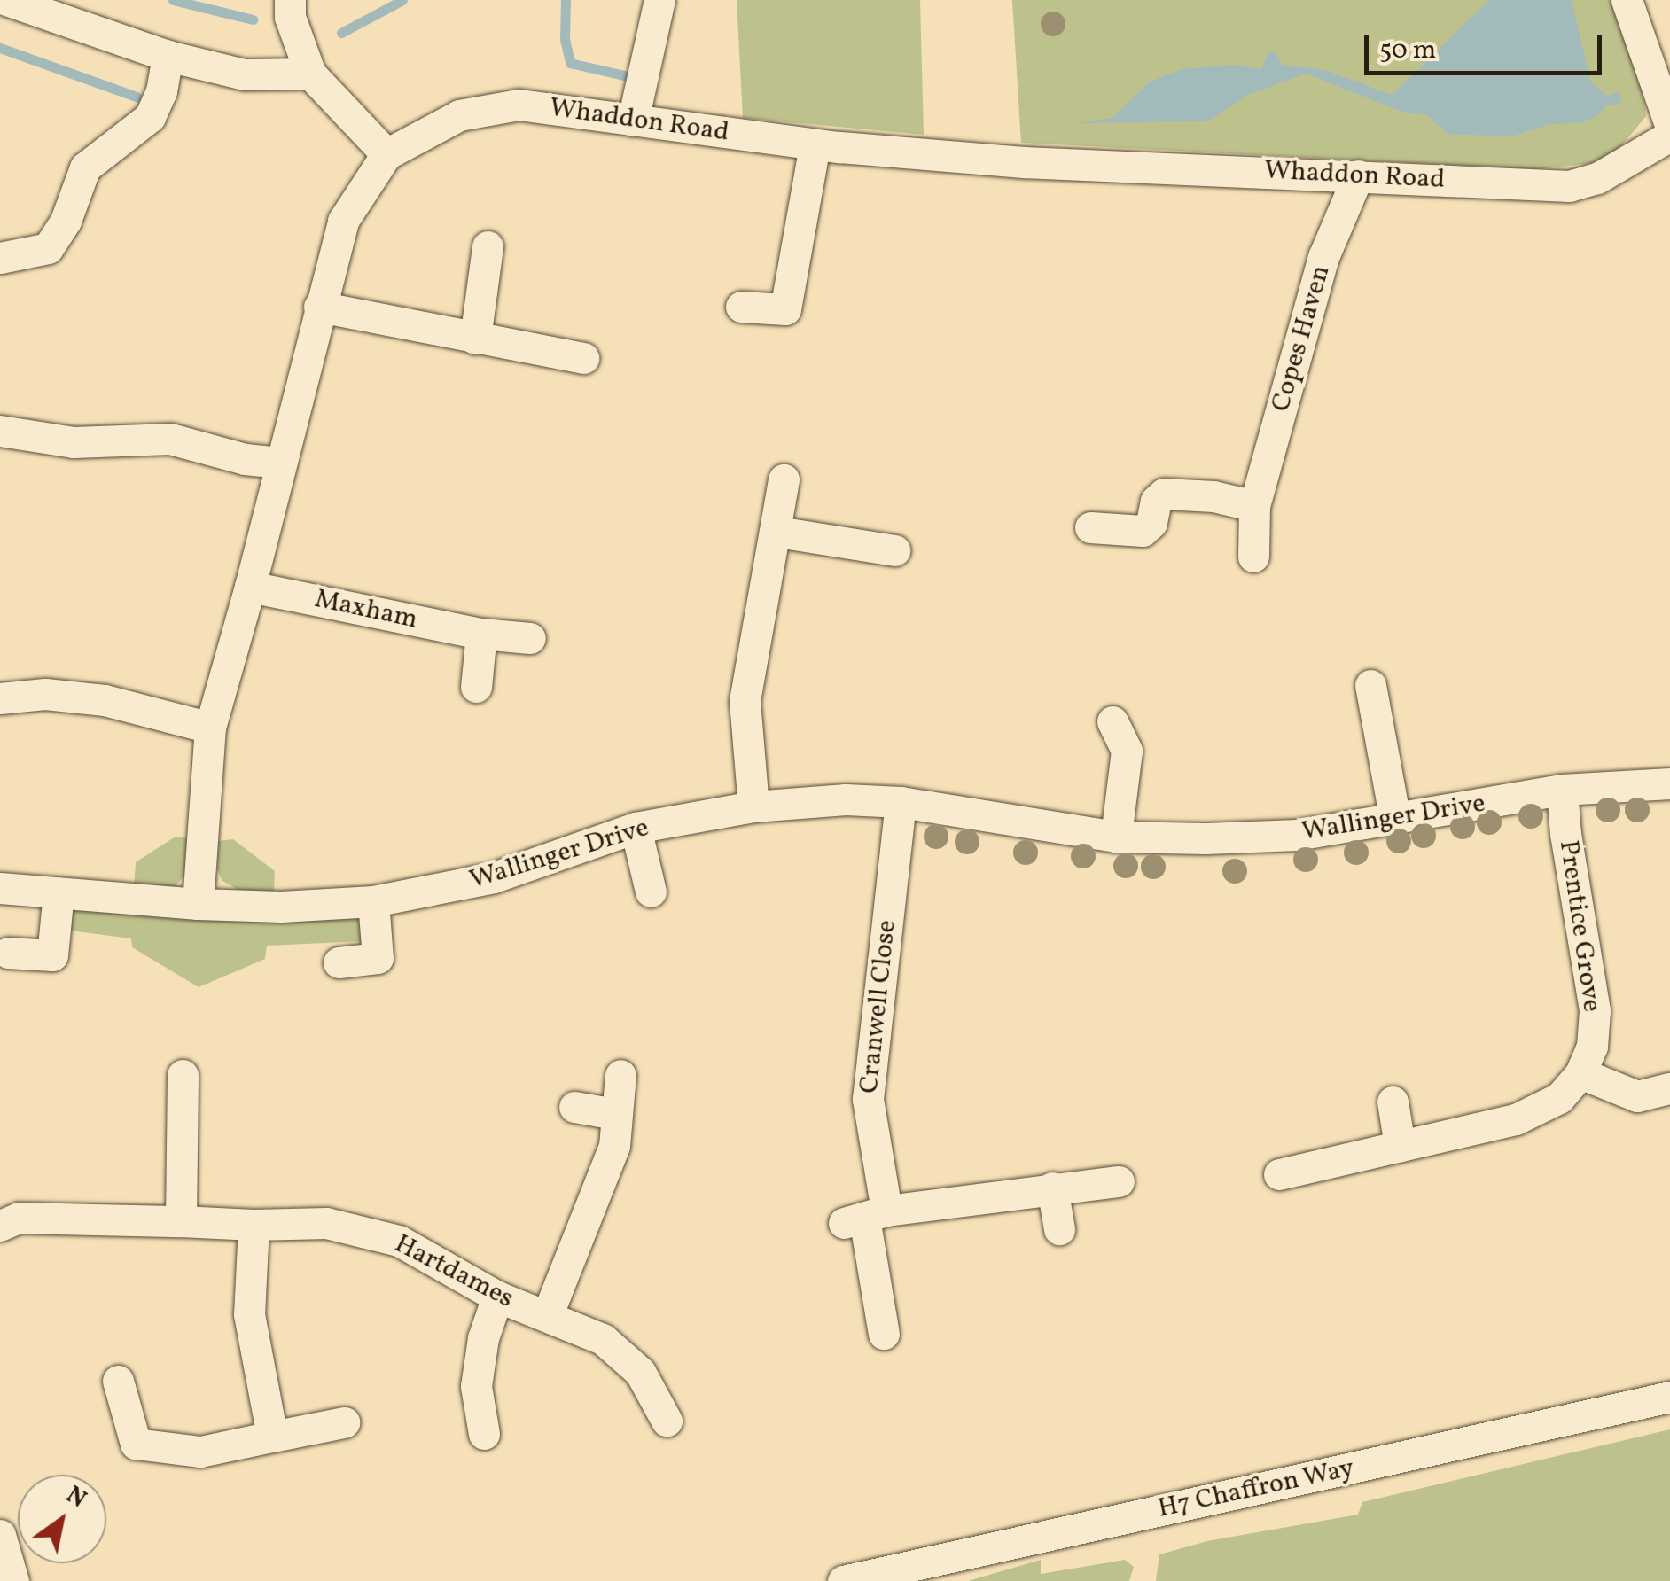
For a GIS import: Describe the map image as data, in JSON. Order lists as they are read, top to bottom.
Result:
{
  "streets": {
    "street": [
      "Whaddon Road",
      "Copes Haven",
      "Maxham",
      "Wallinger Drive",
      "Prentice Grove",
      "Cranwell Close",
      "Hartdames",
      "H7 Chaffron Way"
    ]
  },
  "crossings": [
    ["Whaddon Road", "Copes Haven"],
    ["Whaddon Road", "Maxham"],
    ["Whaddon Road", "Wallinger Drive"],
    ["Wallinger Drive", "Prentice Grove"],
    ["Wallinger Drive", "Cranwell Close"]
  ],
  "scale_bar": "50 m",
  "north": "top right"
}
